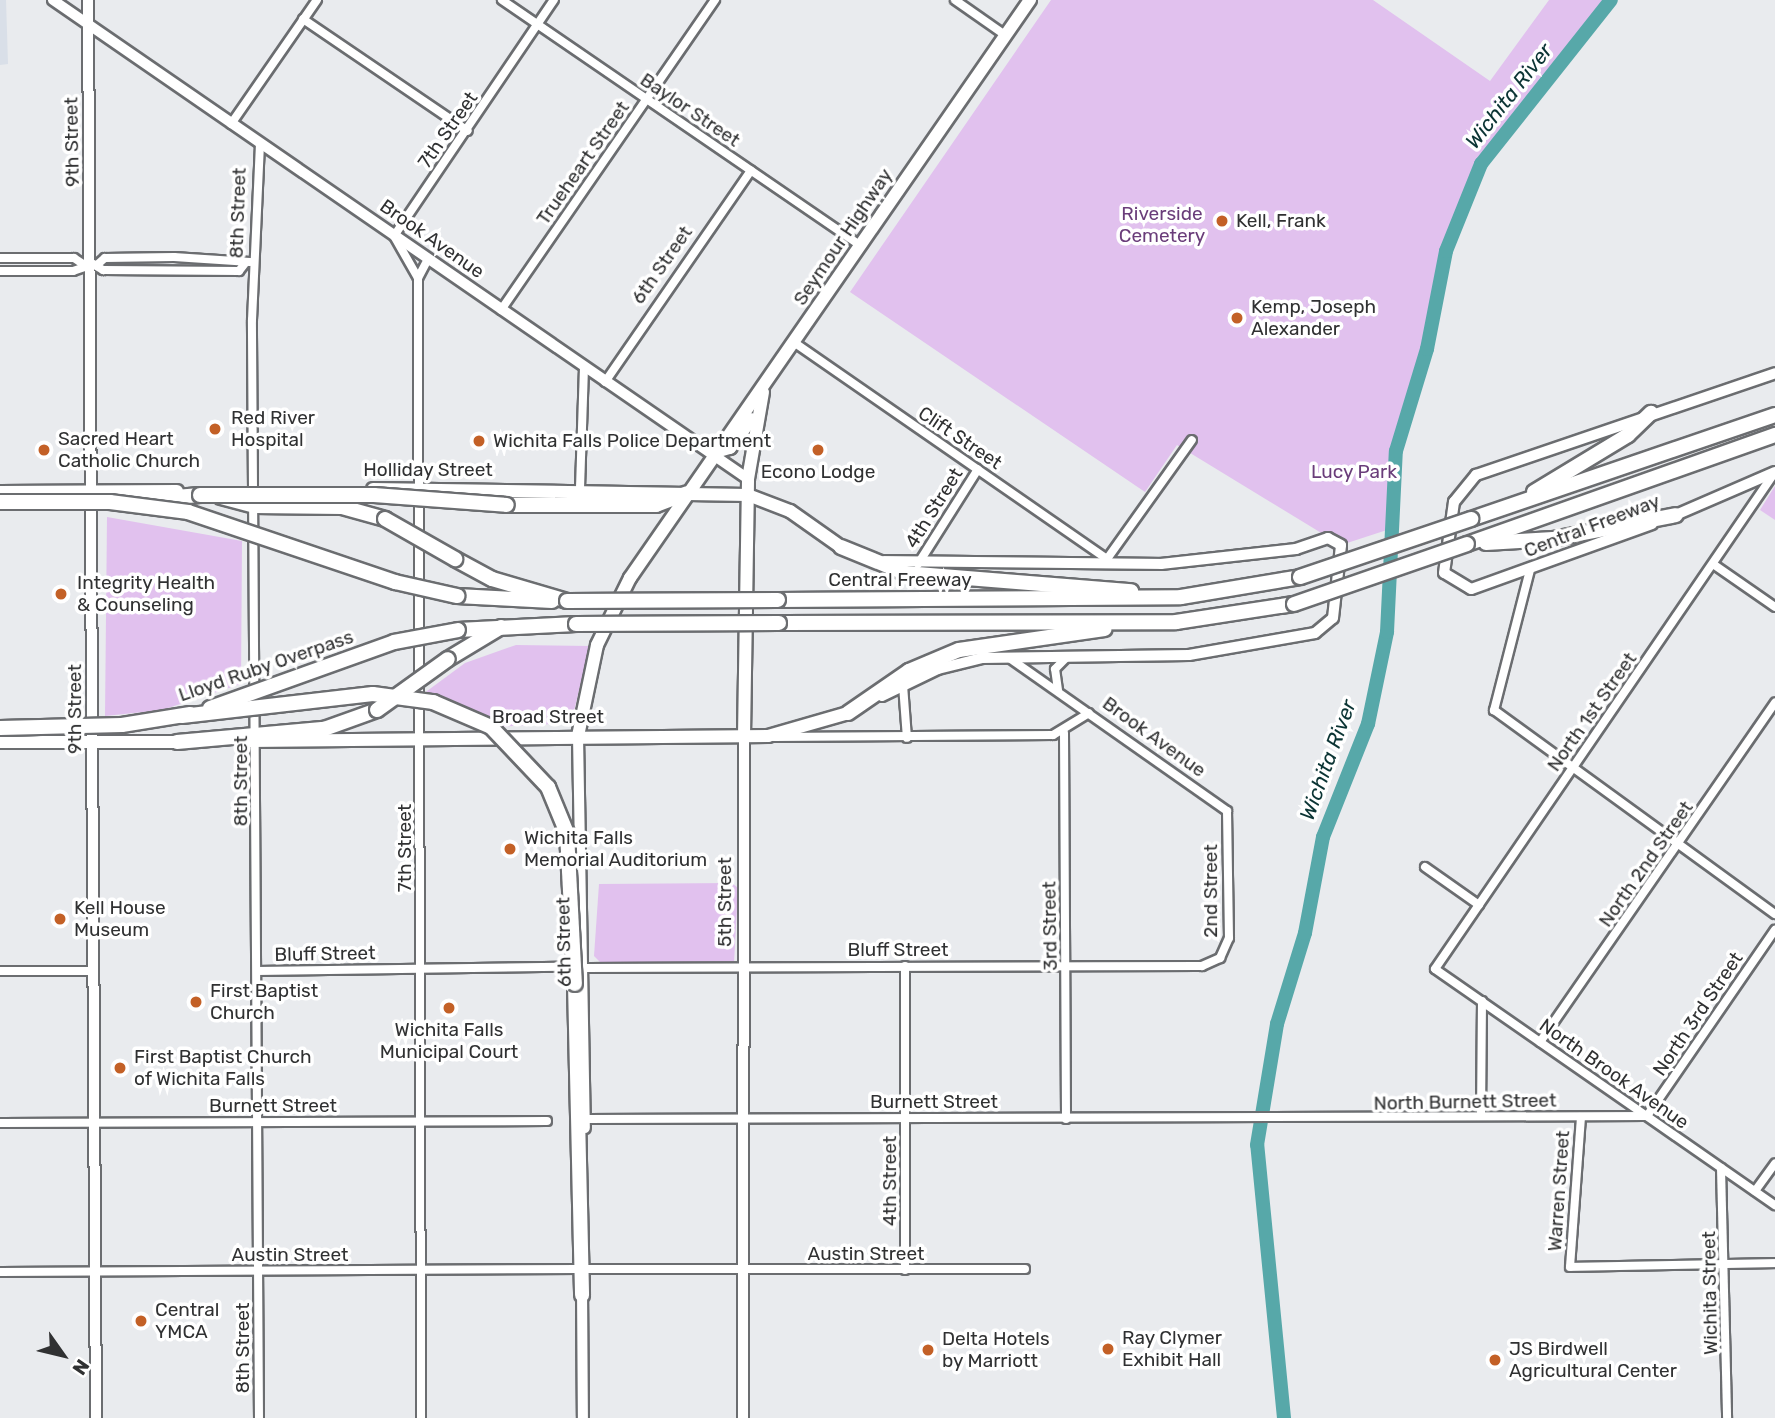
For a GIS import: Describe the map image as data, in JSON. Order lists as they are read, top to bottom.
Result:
{
  "streets": {
    "highway": ["Central Freeway", "Lloyd Ruby Overpass"],
    "main road": [
      "9th Street",
      "Seymour Highway",
      "Brook Avenue",
      "6th Street",
      "Holliday Street",
      "Broad Street",
      "5th Street"
    ],
    "street": [
      "Baylor Street",
      "7th Street",
      "Trueheart Street",
      "8th Street",
      "Clift Street",
      "4th Street",
      "North 1st Street",
      "North 2nd Street",
      "2nd Street",
      "3rd Street",
      "Bluff Street",
      "North 3rd Street",
      "North Brook Avenue",
      "Burnett Street",
      "North Burnett Street",
      "Warren Street",
      "Austin Street",
      "Wichita Street"
    ]
  },
  "crossings": [
    ["Baylor Street", "7th Street"],
    ["Baylor Street", "Trueheart Street"],
    ["Baylor Street", "Seymour Highway"],
    ["Baylor Street", "6th Street"],
    ["7th Street", "Brook Avenue"],
    ["7th Street", "Holliday Street"],
    ["7th Street", "Broad Street"],
    ["7th Street", "Bluff Street"],
    ["7th Street", "Burnett Street"],
    ["7th Street", "Austin Street"],
    ["9th Street", "Brook Avenue"],
    ["9th Street", "Holliday Street"],
    ["9th Street", "Burnett Street"],
    ["9th Street", "Austin Street"],
    ["Trueheart Street", "Brook Avenue"],
    ["8th Street", "Brook Avenue"],
    ["8th Street", "Holliday Street"],
    ["8th Street", "Broad Street"],
    ["8th Street", "Bluff Street"],
    ["8th Street", "Burnett Street"],
    ["8th Street", "Austin Street"],
    ["Seymour Highway", "Brook Avenue"],
    ["Seymour Highway", "6th Street"],
    ["Seymour Highway", "Clift Street"],
    ["Seymour Highway", "Holliday Street"],
    ["Seymour Highway", "5th Street"],
    ["Brook Avenue", "6th Street"],
    ["Brook Avenue", "Holliday Street"],
    ["Brook Avenue", "Central Freeway"],
    ["Brook Avenue", "2nd Street"],
    ["Brook Avenue", "5th Street"],
    ["6th Street", "Holliday Street"],
    ["6th Street", "Broad Street"],
    ["6th Street", "Bluff Street"],
    ["6th Street", "Burnett Street"],
    ["6th Street", "Austin Street"],
    ["Clift Street", "4th Street"],
    ["Clift Street", "Central Freeway"],
    ["Holliday Street", "Central Freeway"],
    ["Holliday Street", "5th Street"],
    ["4th Street", "Central Freeway"],
    ["4th Street", "Bluff Street"],
    ["4th Street", "Burnett Street"],
    ["4th Street", "Austin Street"],
    ["Central Freeway", "Lloyd Ruby Overpass"],
    ["Central Freeway", "North 1st Street"],
    ["North 1st Street", "North Brook Avenue"],
    ["Broad Street", "5th Street"],
    ["Broad Street", "3rd Street"],
    ["North 2nd Street", "North Brook Avenue"],
    ["2nd Street", "Bluff Street"],
    ["5th Street", "Bluff Street"],
    ["5th Street", "Burnett Street"],
    ["5th Street", "Austin Street"],
    ["3rd Street", "Bluff Street"],
    ["3rd Street", "Burnett Street"],
    ["North 3rd Street", "North Brook Avenue"],
    ["North 3rd Street", "North Burnett Street"],
    ["North Brook Avenue", "North Burnett Street"],
    ["North Brook Avenue", "Wichita Street"],
    ["Burnett Street", "North Burnett Street"],
    ["North Burnett Street", "Warren Street"],
    ["Warren Street", "Wichita Street"]
  ],
  "water": ["Wichita River"],
  "parks": ["Riverside Cemetery", "Lucy Park"],
  "places": [
    "Kell, Frank",
    "Kemp, Joseph Alexander",
    "Red River Hospital",
    "Wichita Falls Police Department",
    "Sacred Heart Catholic Church",
    "Econo Lodge",
    "Integrity Health & Counseling",
    "Wichita Falls Memorial Auditorium",
    "Kell House Museum",
    "First Baptist Church",
    "Wichita Falls Municipal Court",
    "First Baptist Church of Wichita Falls",
    "Central YMCA",
    "Ray Clymer Exhibit Hall",
    "Delta Hotels by Marriott",
    "JS Birdwell Agricultural Center"
  ],
  "north": "bottom right"
}
